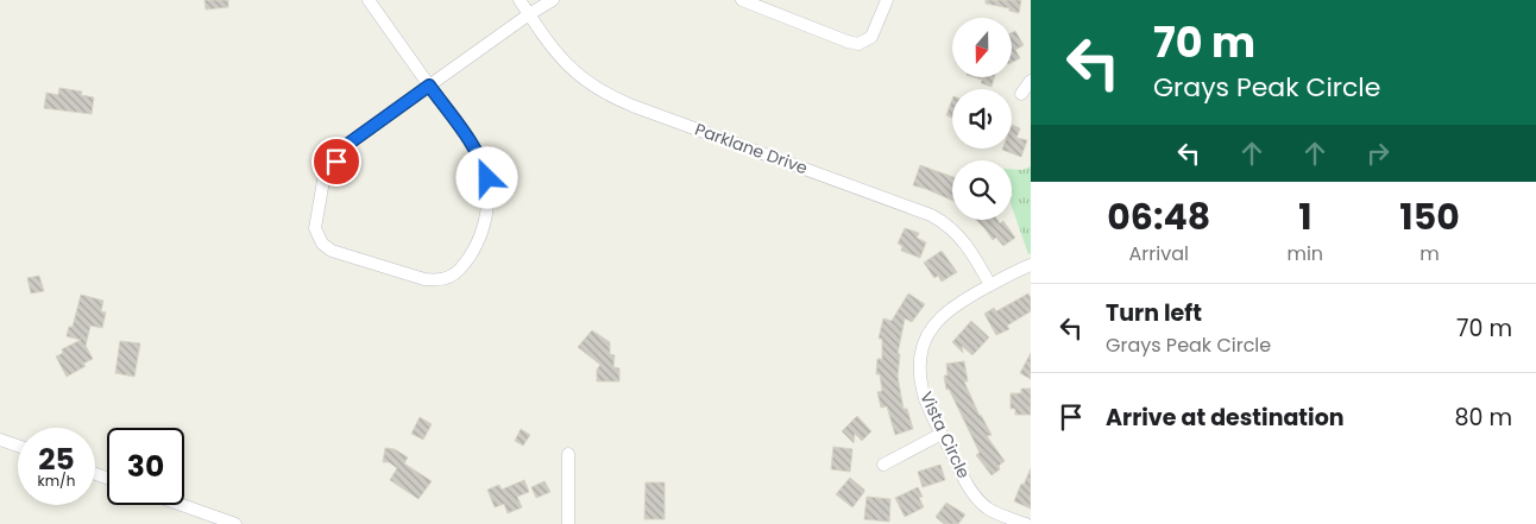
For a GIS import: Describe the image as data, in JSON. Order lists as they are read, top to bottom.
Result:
{
  "streets": {
    "street": ["Parklane Drive", "Vista Circle"]
  },
  "crossings": [
    ["Parklane Drive", "Vista Circle"]
  ],
  "north": "bottom",
  "page": {
    "turn": ["70 m", "Grays Peak Circle"],
    "eta": [
      "06:48",
      "Arrival",
      "1",
      "min",
      "150",
      "m"
    ],
    "list": [
      {
        "name": "Turn left",
        "note": "Grays Peak Circle",
        "value": "70 m"
      },
      {
        "name": "Arrive at destination",
        "value": "80 m"
      }
    ],
    "speed": "25 km/h",
    "limit": "30"
  }
}
